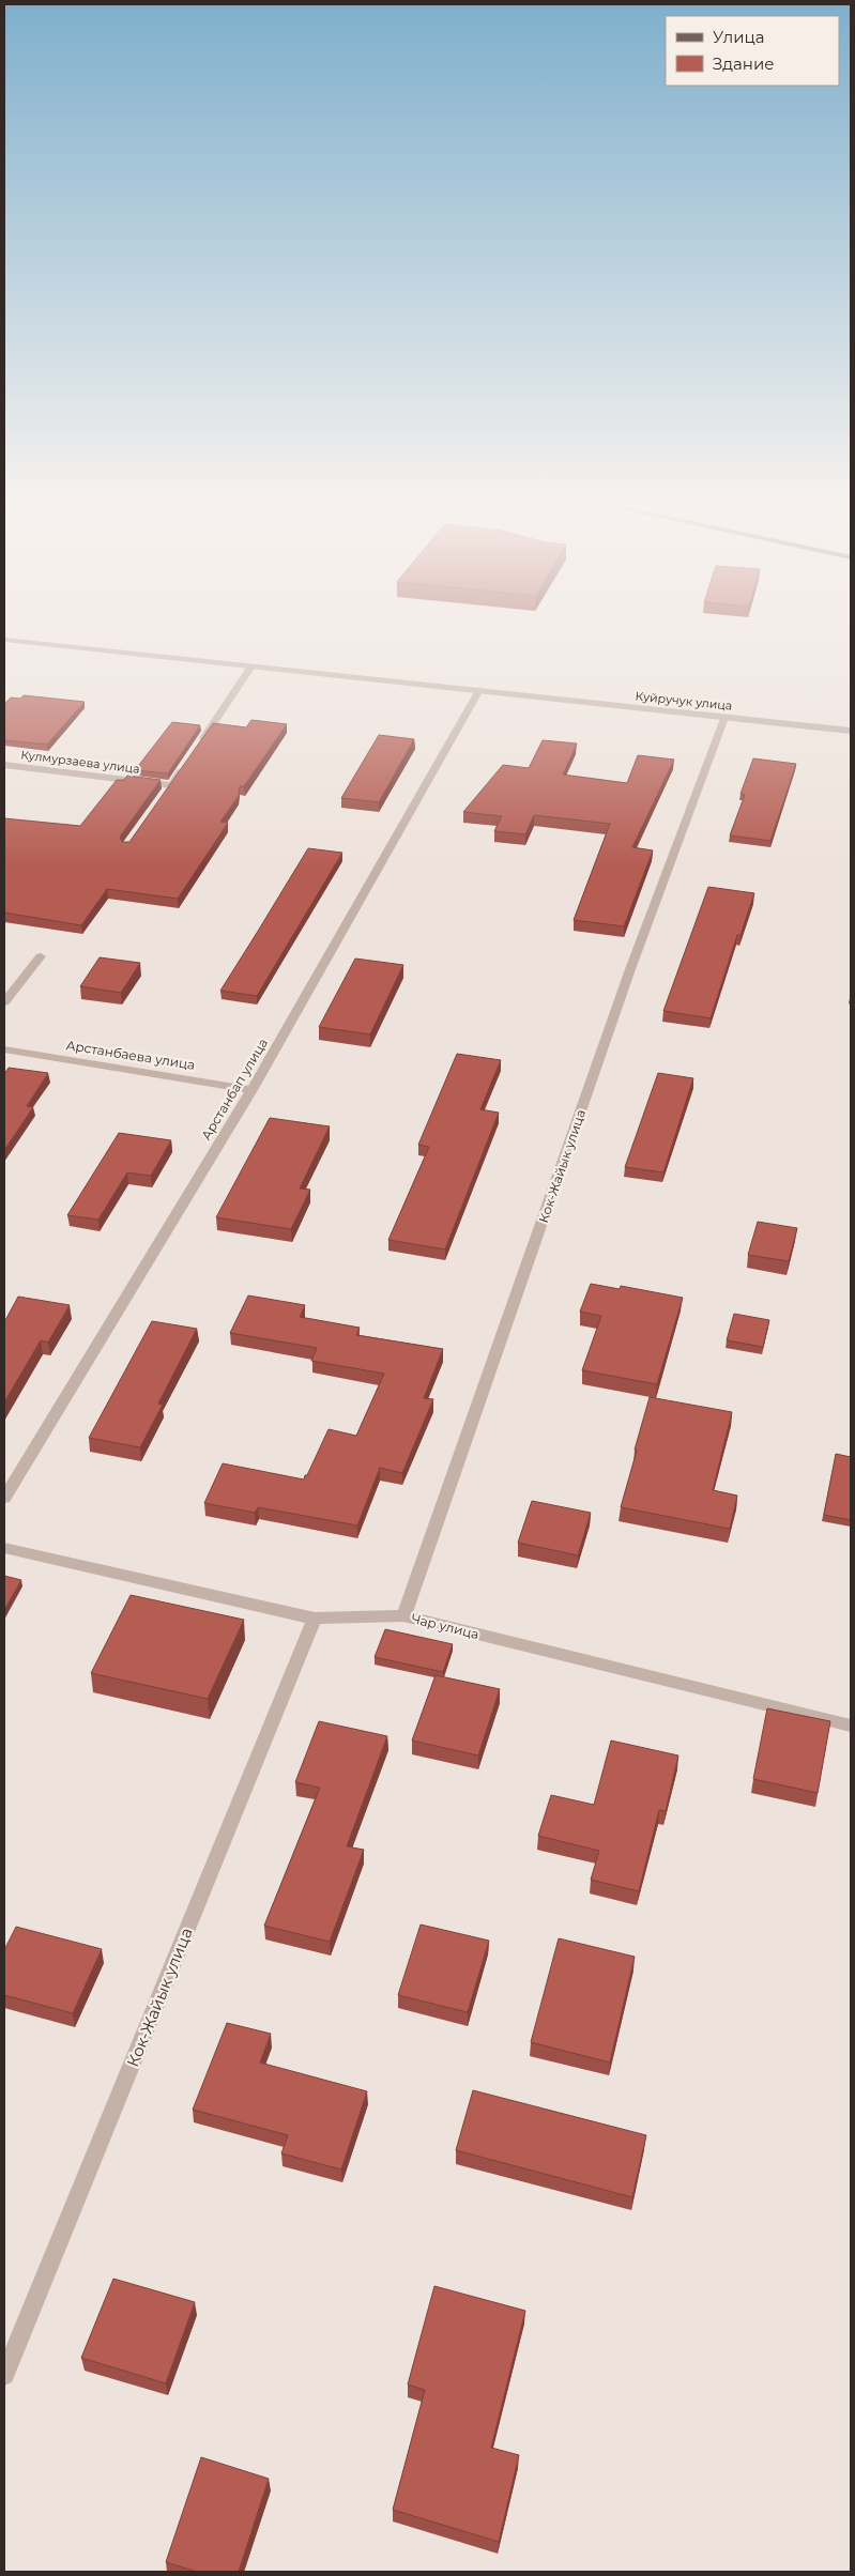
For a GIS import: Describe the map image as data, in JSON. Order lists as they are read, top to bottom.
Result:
{
  "streets": {
    "street": [
      "Куйручук улица",
      "Кулмурзаева улица",
      "Арстанбаева улица",
      "Арстанбап улица",
      "Кок-Жайык улица",
      "Чар улица"
    ]
  },
  "crossings": [
    ["Куйручук улица", "Кулмурзаева улица"],
    ["Куйручук улица", "Арстанбап улица"],
    ["Куйручук улица", "Кок-Жайык улица"],
    ["Арстанбаева улица", "Арстанбап улица"],
    ["Кок-Жайык улица", "Чар улица"]
  ],
  "legend": ["Улица", "Здание"]
}
